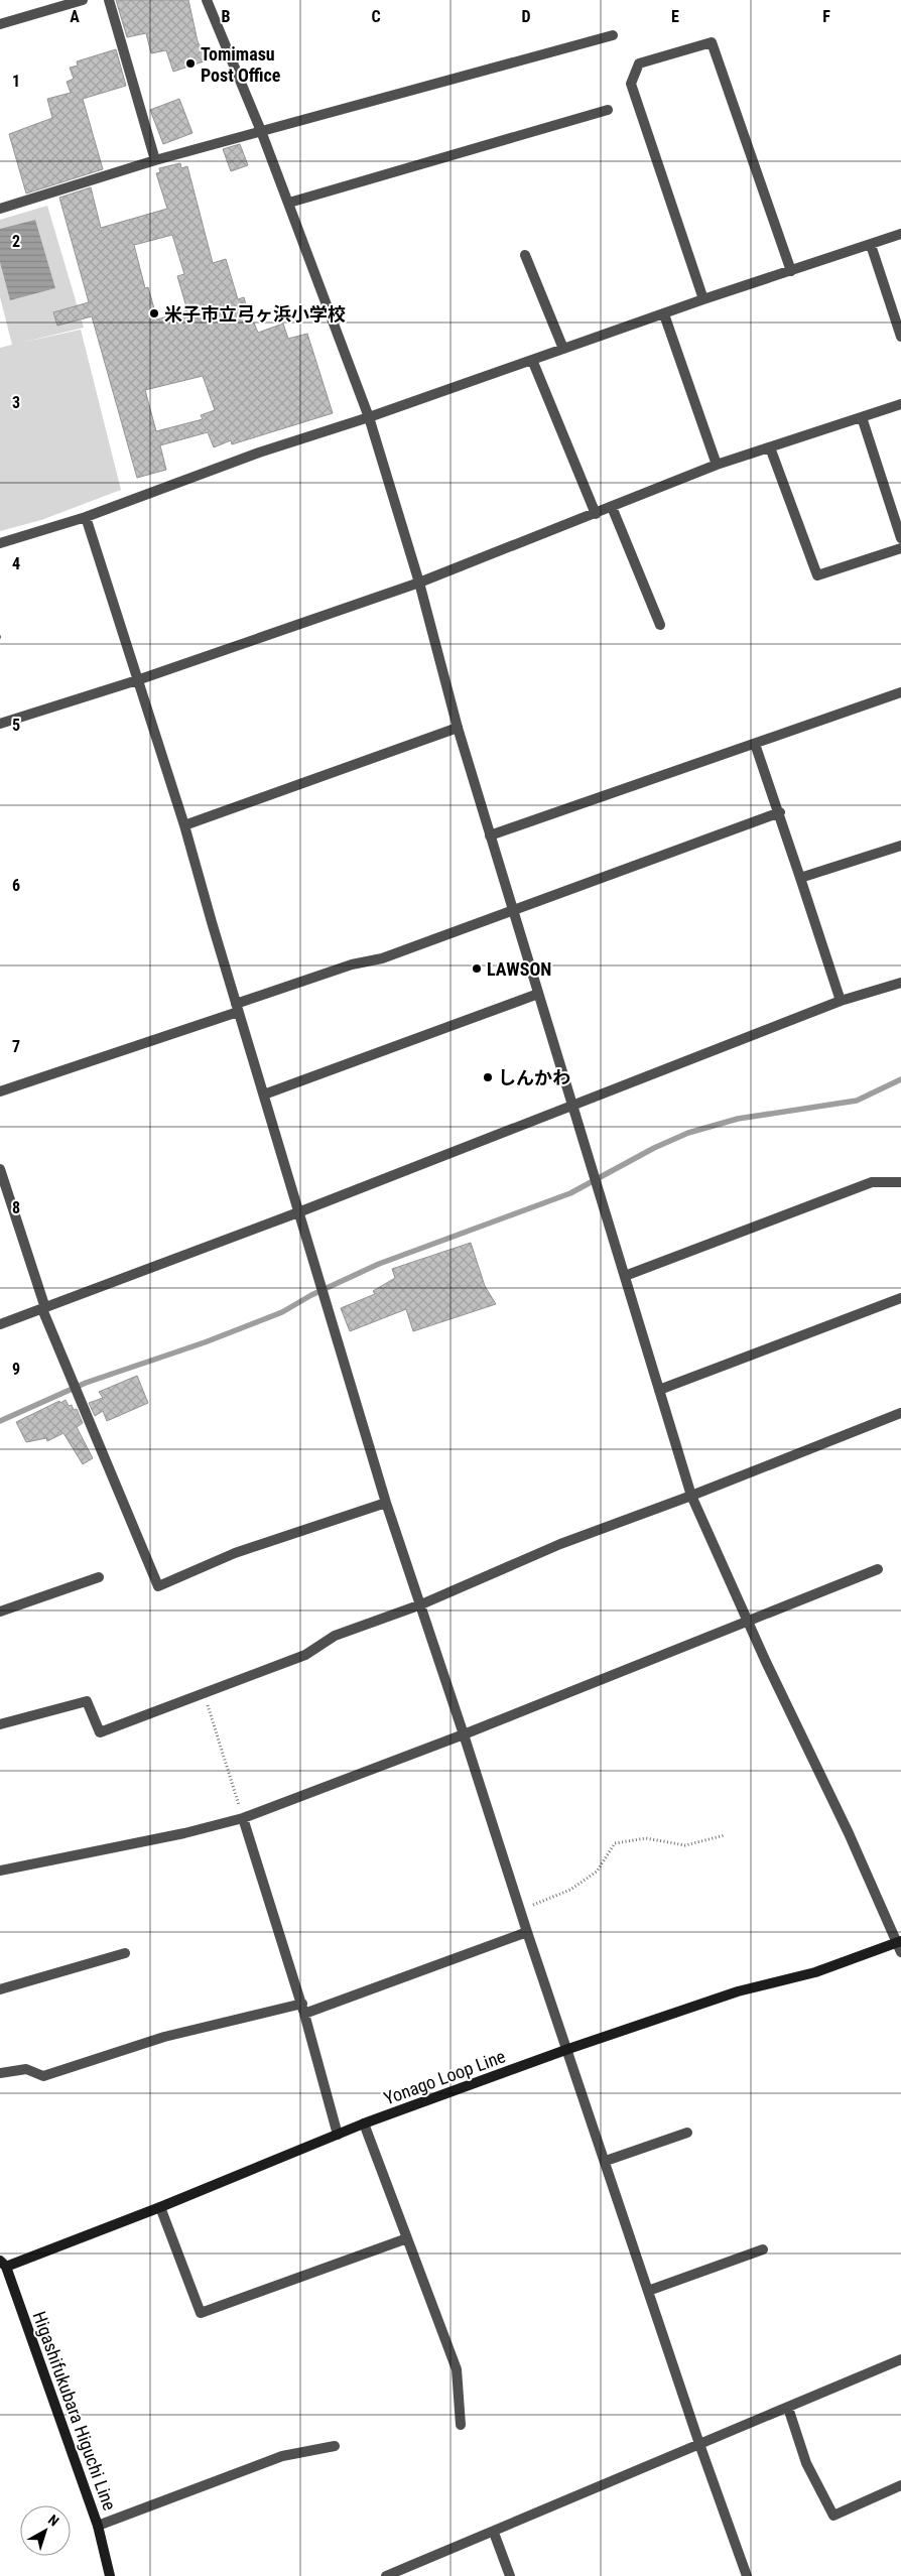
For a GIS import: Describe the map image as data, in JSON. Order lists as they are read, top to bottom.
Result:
{
  "streets": {
    "main road": ["Yonago Loop Line", "Higashifukubara Higuchi Line"]
  },
  "crossings": [
    ["Yonago Loop Line", "Higashifukubara Higuchi Line"]
  ],
  "places": [
    "Tomimasu Post Office",
    "米子市立弓ヶ浜小学校",
    "LAWSON",
    "しんかわ"
  ],
  "north": "top right",
  "grid": {
    "columns": [
      "A",
      "B",
      "C",
      "D",
      "E",
      "F"
    ],
    "rows": [
      "1",
      "2",
      "3",
      "4",
      "5",
      "6",
      "7",
      "8",
      "9"
    ]
  }
}
